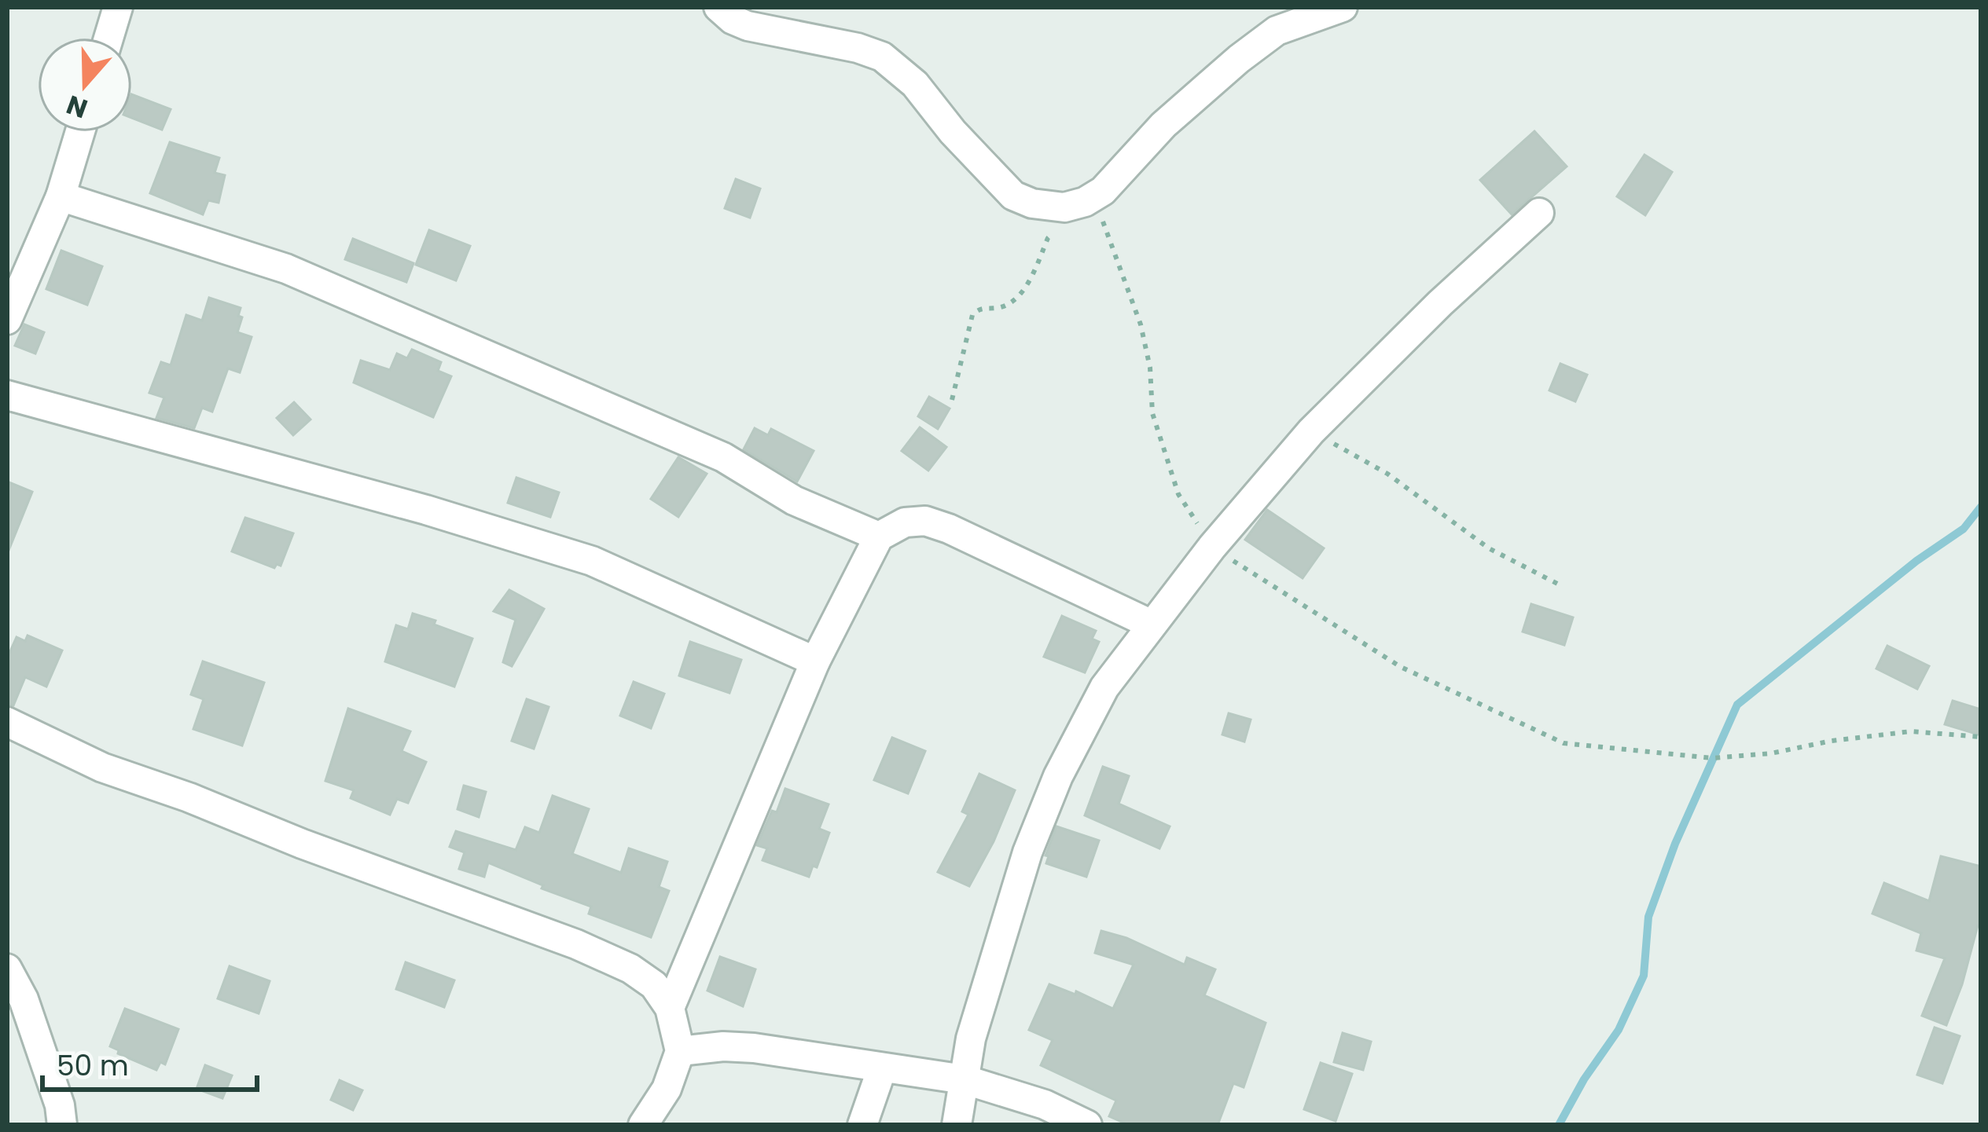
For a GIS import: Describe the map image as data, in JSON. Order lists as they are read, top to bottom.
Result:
{
  "scale_bar": "50 m",
  "north": "bottom"
}
